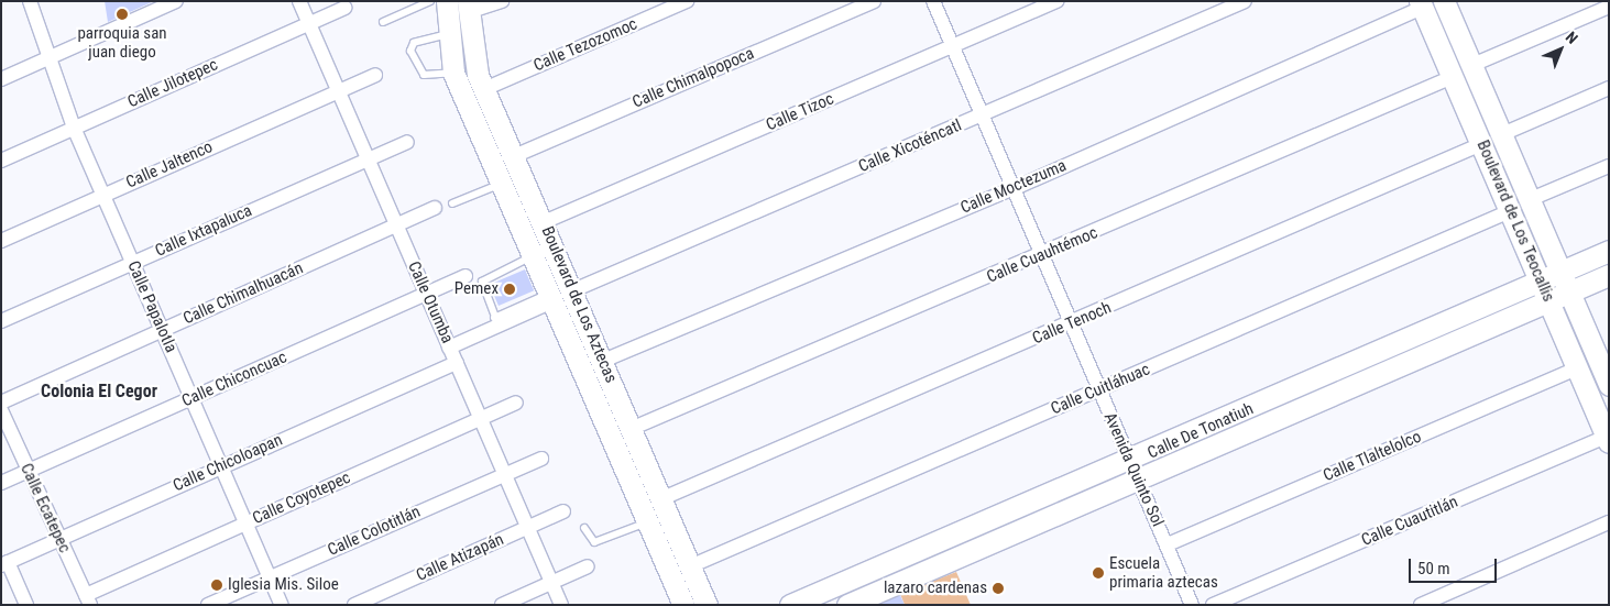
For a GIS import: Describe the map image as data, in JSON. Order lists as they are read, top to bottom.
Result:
{
  "streets": {
    "street": [
      "Calle Tezozomoc",
      "Calle Chimalpopoca",
      "Calle Jilotepec",
      "Calle Tizoc",
      "Calle Xicoténcatl",
      "Calle Jaltenco",
      "Calle Moctezuma",
      "Boulevard de Los Teocallis",
      "Calle Ixtapaluca",
      "Calle Cuauhtémoc",
      "Calle Chimalhuacán",
      "Calle Otumba",
      "Boulevard de Los Aztecas",
      "Calle Papalotla",
      "Calle Tenoch",
      "Calle Chiconcuac",
      "Calle Cuitláhuac",
      "Calle De Tonatiuh",
      "Calle Tlaltelolco",
      "Calle Chicoloapan",
      "Avenida Quinto Sol",
      "Calle Coyotepec",
      "Calle Ecatepec",
      "Calle Cuautitlán",
      "Calle Colotitlán",
      "Calle Atizapán"
    ]
  },
  "crossings": [
    ["Calle Tezozomoc", "Boulevard de Los Aztecas"],
    ["Calle Chimalpopoca", "Boulevard de Los Aztecas"],
    ["Calle Jilotepec", "Calle Otumba"],
    ["Calle Jilotepec", "Calle Papalotla"],
    ["Calle Tizoc", "Boulevard de Los Aztecas"],
    ["Calle Tizoc", "Avenida Quinto Sol"],
    ["Calle Xicoténcatl", "Boulevard de Los Aztecas"],
    ["Calle Xicoténcatl", "Avenida Quinto Sol"],
    ["Calle Jaltenco", "Calle Otumba"],
    ["Calle Jaltenco", "Calle Papalotla"],
    ["Calle Moctezuma", "Boulevard de Los Teocallis"],
    ["Calle Moctezuma", "Boulevard de Los Aztecas"],
    ["Calle Moctezuma", "Avenida Quinto Sol"],
    ["Boulevard de Los Teocallis", "Calle Cuauhtémoc"],
    ["Boulevard de Los Teocallis", "Calle Tenoch"],
    ["Boulevard de Los Teocallis", "Calle Cuitláhuac"],
    ["Boulevard de Los Teocallis", "Calle De Tonatiuh"],
    ["Boulevard de Los Teocallis", "Calle Tlaltelolco"],
    ["Boulevard de Los Teocallis", "Calle Cuautitlán"],
    ["Calle Ixtapaluca", "Calle Otumba"],
    ["Calle Ixtapaluca", "Calle Papalotla"],
    ["Calle Cuauhtémoc", "Boulevard de Los Aztecas"],
    ["Calle Cuauhtémoc", "Avenida Quinto Sol"],
    ["Calle Chimalhuacán", "Calle Otumba"],
    ["Calle Chimalhuacán", "Calle Papalotla"],
    ["Calle Otumba", "Calle Chiconcuac"],
    ["Calle Otumba", "Calle Chicoloapan"],
    ["Calle Otumba", "Calle Coyotepec"],
    ["Calle Otumba", "Calle Colotitlán"],
    ["Calle Otumba", "Calle Atizapán"],
    ["Boulevard de Los Aztecas", "Calle Tenoch"],
    ["Boulevard de Los Aztecas", "Calle Cuitláhuac"],
    ["Calle Papalotla", "Calle Chiconcuac"],
    ["Calle Papalotla", "Calle Chicoloapan"],
    ["Calle Papalotla", "Calle Coyotepec"],
    ["Calle Papalotla", "Calle Colotitlán"],
    ["Calle Tenoch", "Avenida Quinto Sol"],
    ["Calle Chiconcuac", "Calle Ecatepec"],
    ["Calle Cuitláhuac", "Avenida Quinto Sol"],
    ["Calle De Tonatiuh", "Avenida Quinto Sol"],
    ["Calle Tlaltelolco", "Avenida Quinto Sol"],
    ["Calle Chicoloapan", "Calle Ecatepec"],
    ["Calle Coyotepec", "Calle Ecatepec"]
  ],
  "districts": ["Colonia El Cegor"],
  "places": [
    "parroquia san juan diego",
    "Pemex",
    "Escuela primaria aztecas",
    "Iglesia Mis. Siloe",
    "lazaro cardenas"
  ],
  "scale_bar": "50 m",
  "north": "top right"
}
